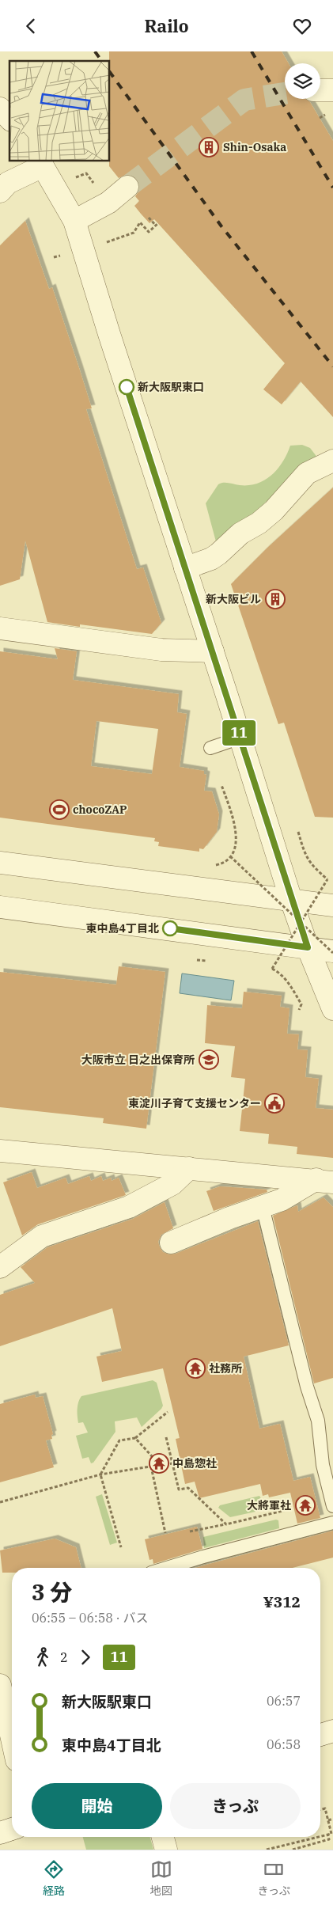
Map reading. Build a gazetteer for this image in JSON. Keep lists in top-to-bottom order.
{
  "places": {
    "building": ["Shin-Osaka", "新大阪ビル"],
    "other": ["新大阪駅東口", "東中島4丁目北"],
    "sports": ["chocoZAP"],
    "school or university": ["大阪市立 日之出保育所"],
    "public building": ["東淀川子育て支援センター"],
    "temple": ["社務所", "中島惣社", "大將軍社"]
  },
  "lines": ["bus line 11"],
  "page": {
    "header": "Railo",
    "on_map": "11",
    "heading": ["3 分", "06:55 – 06:58 · バス", "¥312"],
    "legs": ["2", "11"],
    "list": [
      {
        "name": "新大阪駅東口",
        "value": "06:57"
      },
      {
        "name": "東中島4丁目北",
        "value": "06:58"
      }
    ],
    "buttons": ["開始", "きっぷ"],
    "tabs": ["経路", "地図", "きっぷ"]
  }
}
